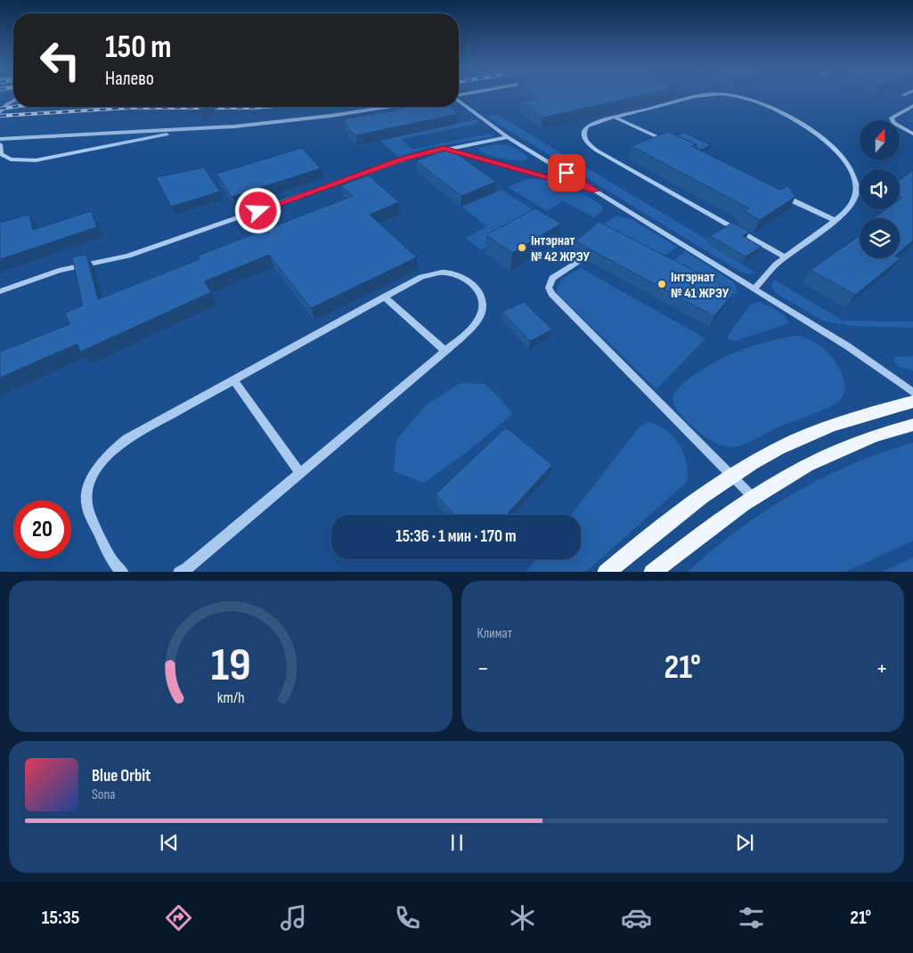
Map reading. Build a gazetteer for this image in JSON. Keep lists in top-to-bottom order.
{
  "places": ["Інтэрнат № 42 ЖРЭУ", "Інтэрнат № 41 ЖРЭУ"],
  "north": "top",
  "page": {
    "turn": ["150 m", "Налево"],
    "limit": "20",
    "trip": "15:36 · 1 мин · 170 m",
    "tile": "Климат",
    "heat": ["−", "21°", "+"],
    "song": ["Blue Orbit", "Sona"],
    "tabs": ["15:35", "21°"],
    "gauge": ["19", "km/h"]
  }
}
